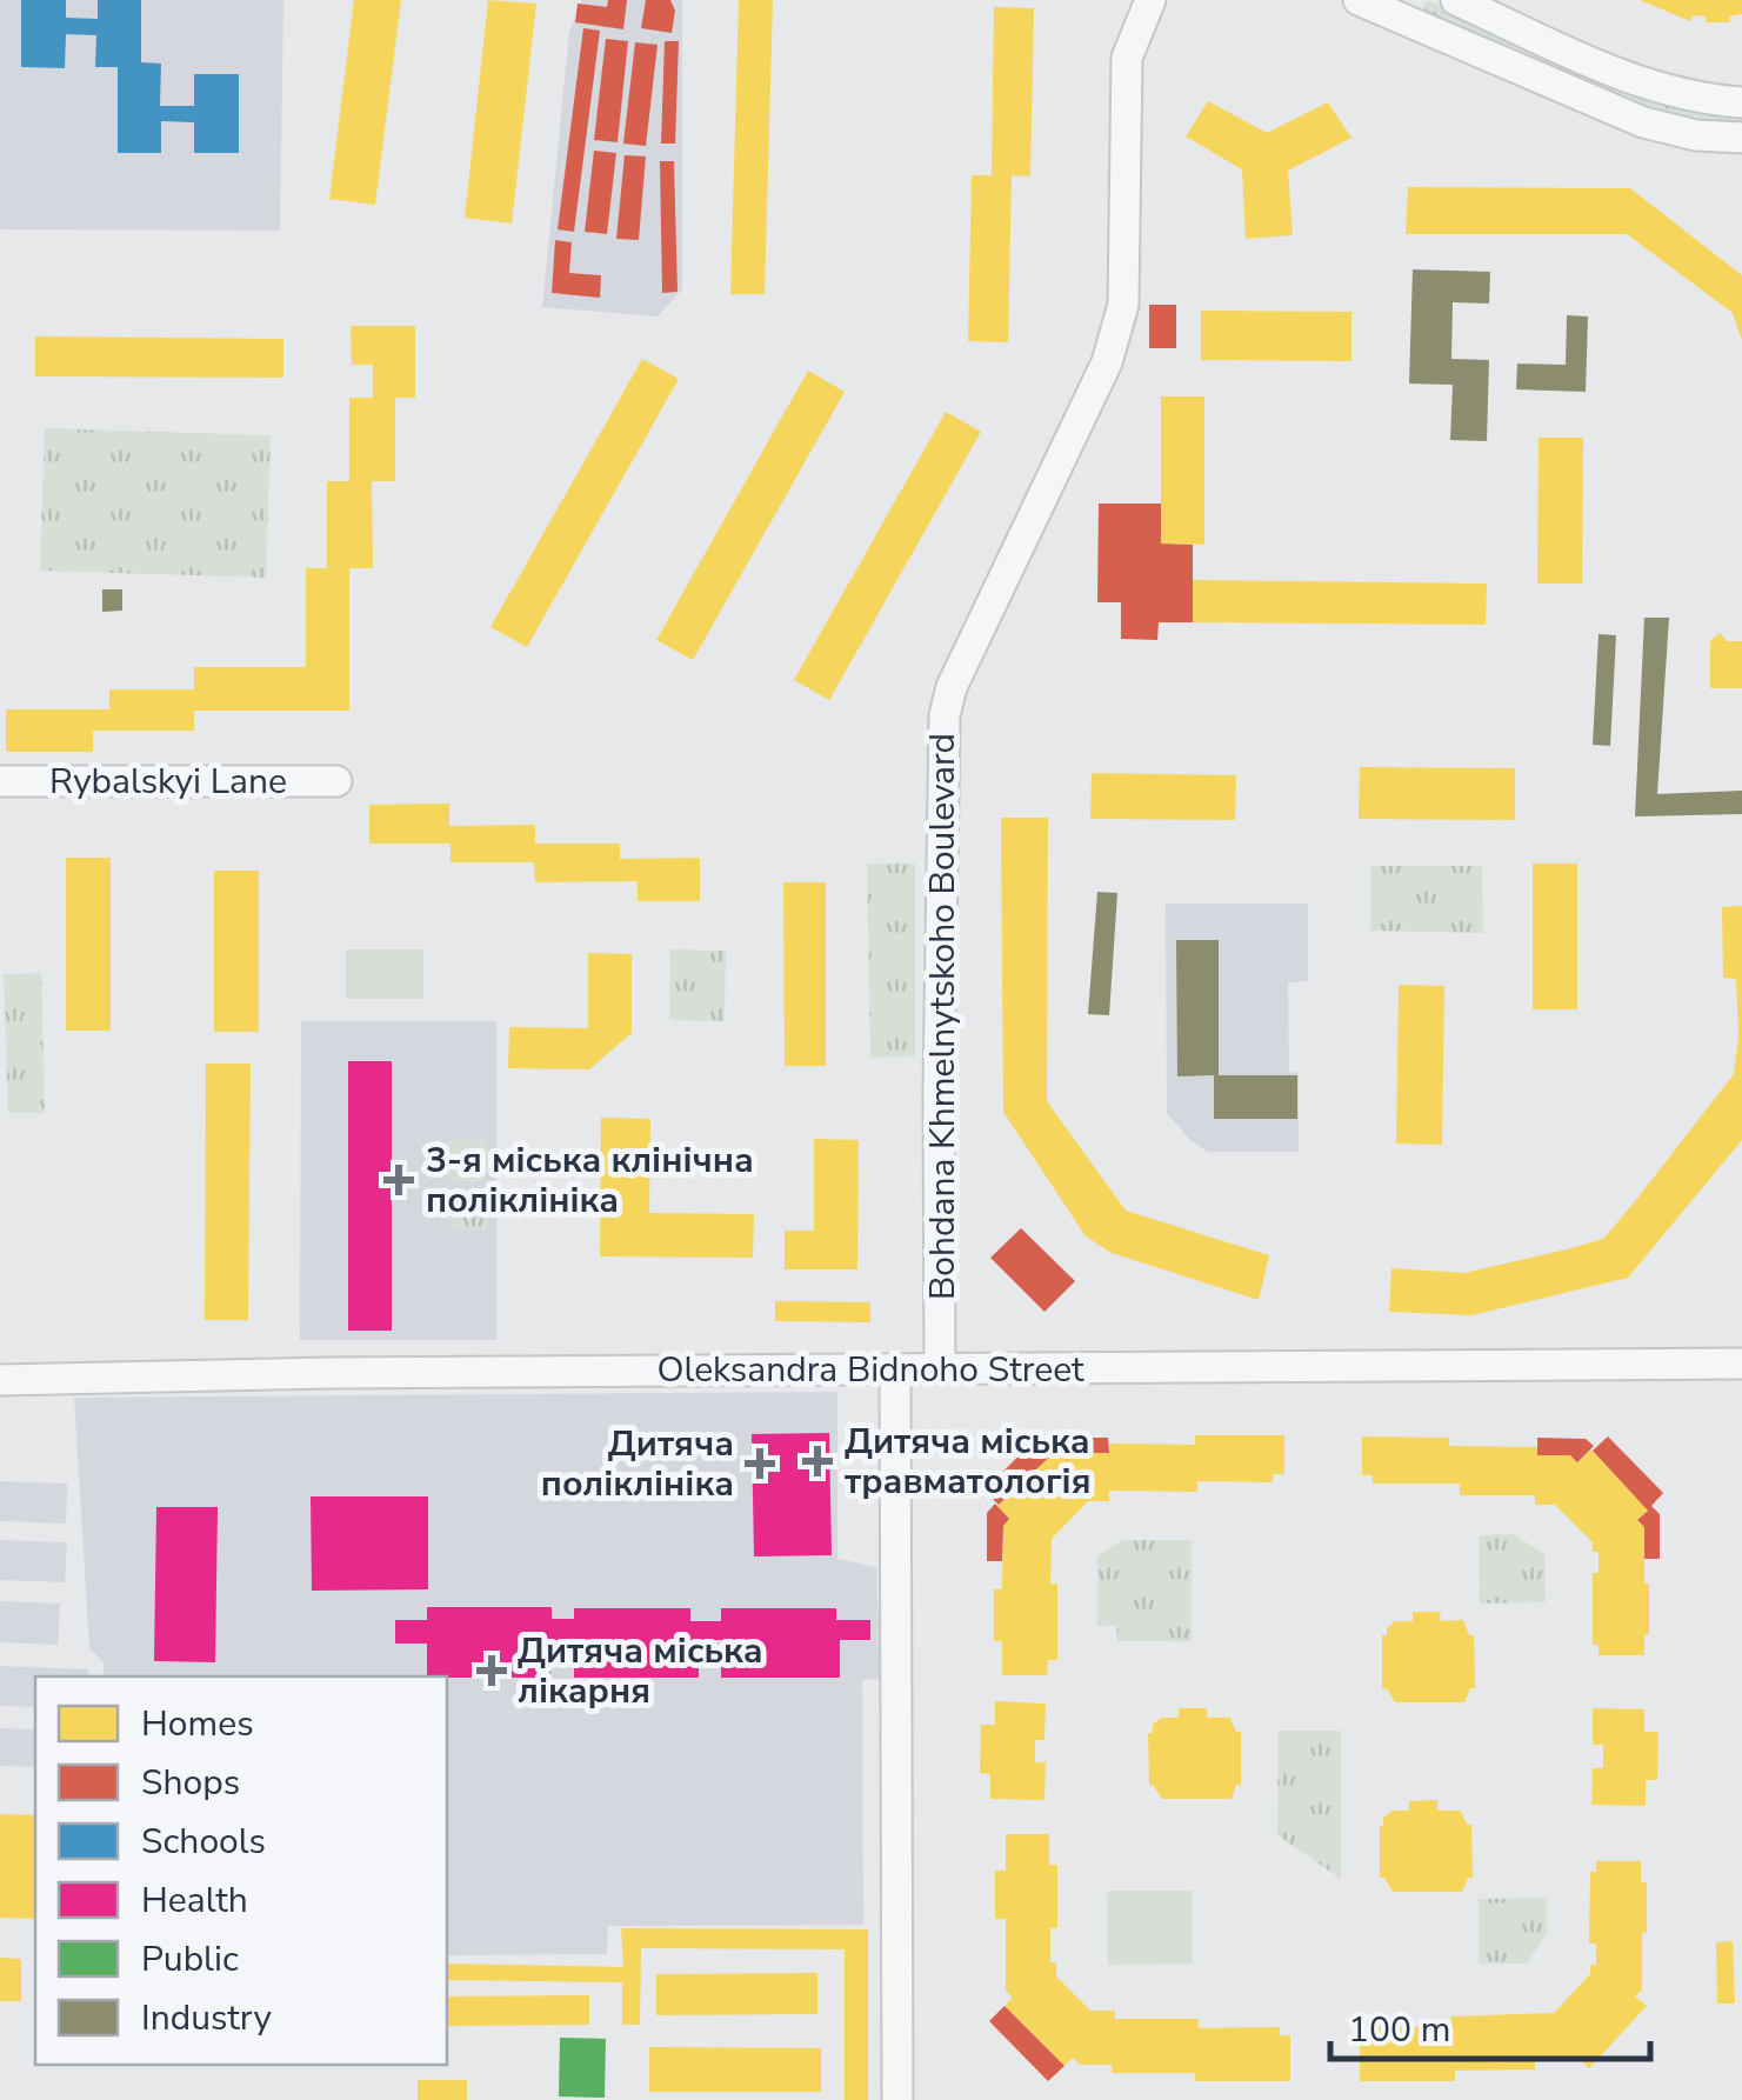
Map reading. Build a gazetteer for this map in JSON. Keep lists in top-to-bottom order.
{
  "streets": {
    "street": ["Rybalskyi Lane", "Bohdana Khmelnytskoho Boulevard", "Oleksandra Bidnoho Street"]
  },
  "crossings": [
    ["Bohdana Khmelnytskoho Boulevard", "Oleksandra Bidnoho Street"]
  ],
  "places": {
    "health": [
      "3-я міська клінічна поліклініка",
      "Дитяча міська травматологія",
      "Дитяча поліклініка",
      "Дитяча міська лікарня"
    ]
  },
  "legend": [
    "Homes",
    "Shops",
    "Schools",
    "Health",
    "Public",
    "Industry"
  ],
  "scale_bar": "100 m"
}
